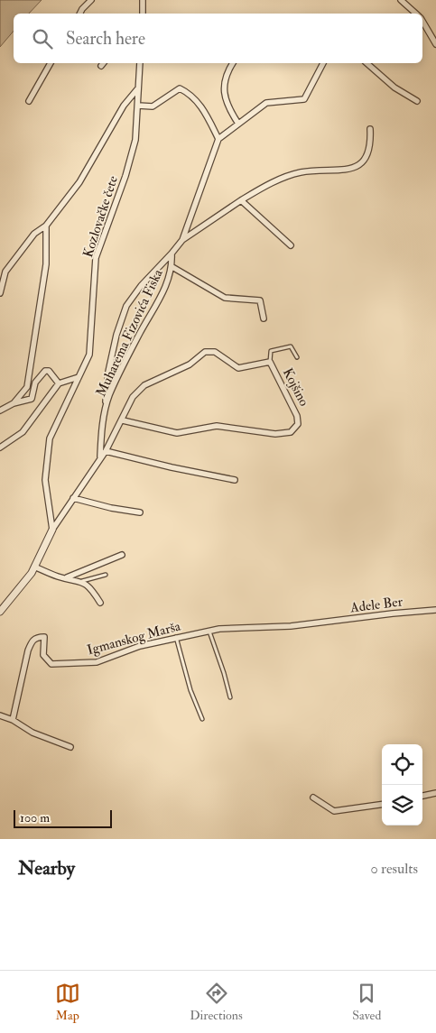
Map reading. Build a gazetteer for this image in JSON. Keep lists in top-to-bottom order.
{
  "streets": {
    "street": [
      "Kozlovačke čete",
      "Muharema Fizovića Fiska",
      "Kojšino",
      "Adele Ber",
      "Igmanskog Marša"
    ]
  },
  "crossings": [
    ["Kozlovačke čete", "Kojšino"],
    ["Muharema Fizovića Fiska", "Kojšino"],
    ["Adele Ber", "Igmanskog Marša"]
  ],
  "scale_bar": "100 m",
  "page": {
    "search": "Search here",
    "scale": "100 m",
    "heading": ["Nearby", "0 results"],
    "nav": ["Map", "Directions", "Saved"]
  }
}
